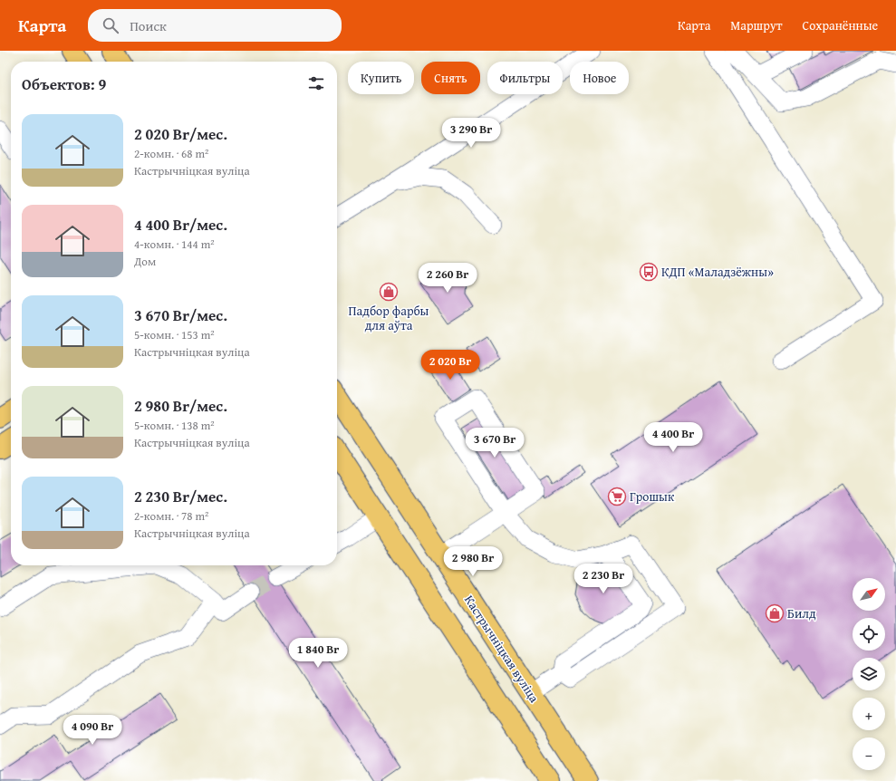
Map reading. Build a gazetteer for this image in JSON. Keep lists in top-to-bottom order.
{
  "streets": {
    "main road": ["Кастрычніцкая вуліца"]
  },
  "places": {
    "bus stop": ["КДП «Маладзёжны»"],
    "shop": ["Падбор фарбы для аўта", "Билд"],
    "supermarket": ["Грошык"]
  },
  "north": "top right",
  "page": {
    "header": "Карта",
    "search": "Поиск",
    "nav": ["Карта", "Маршрут", "Сохранённые"],
    "chip": [
      "Купить",
      "Снять",
      "Фильтры",
      "Новое"
    ],
    "heading": "Объектов: 9",
    "list": [
      {
        "name": "2 020 Br/мес.",
        "note": "2-комн. · 68 m² · Кастрычніцкая вуліца"
      },
      {
        "name": "4 400 Br/мес.",
        "note": "4-комн. · 144 m² · Дом"
      },
      {
        "name": "3 670 Br/мес.",
        "note": "5-комн. · 153 m² · Кастрычніцкая вуліца"
      },
      {
        "name": "2 980 Br/мес.",
        "note": "5-комн. · 138 m² · Кастрычніцкая вуліца"
      },
      {
        "name": "2 230 Br/мес.",
        "note": "2-комн. · 78 m² · Кастрычніцкая вуліца"
      }
    ],
    "price": [
      "3 290 Br",
      "2 260 Br",
      "2 020 Br",
      "4 400 Br",
      "3 670 Br",
      "2 980 Br",
      "2 230 Br",
      "1 840 Br",
      "4 090 Br"
    ],
    "map_buttons": ["+", "−"]
  }
}
